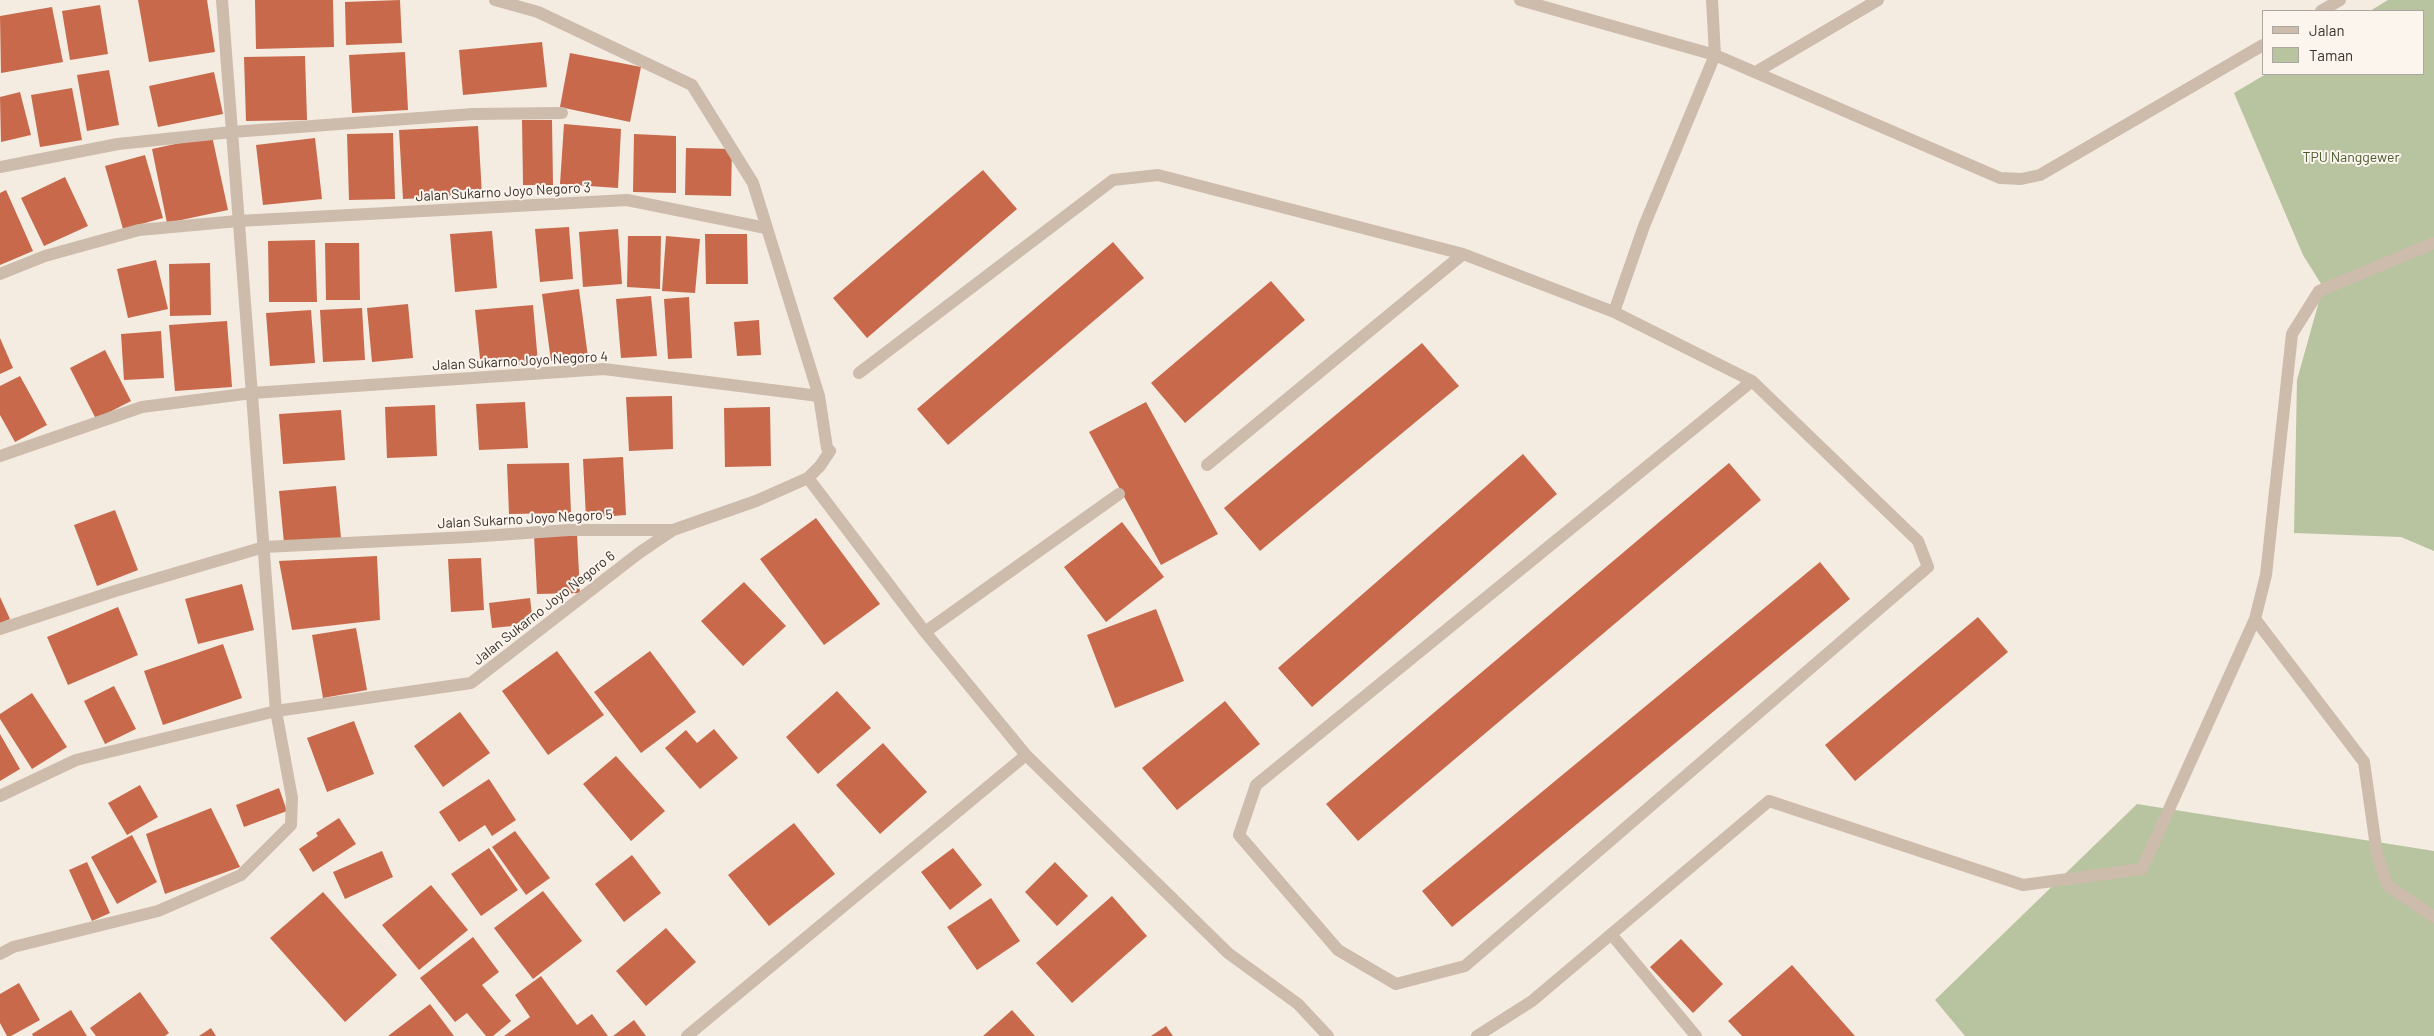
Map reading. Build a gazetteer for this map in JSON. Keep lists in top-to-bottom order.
{
  "streets": {
    "street": [
      "Jalan Sukarno Joyo Negoro 3",
      "Jalan Sukarno Joyo Negoro 4",
      "Jalan Sukarno Joyo Negoro 5",
      "Jalan Sukarno Joyo Negoro 6"
    ]
  },
  "crossings": [
    ["Jalan Sukarno Joyo Negoro 5", "Jalan Sukarno Joyo Negoro 6"]
  ],
  "parks": ["TPU Nanggewer"],
  "legend": ["Jalan", "Taman"]
}
